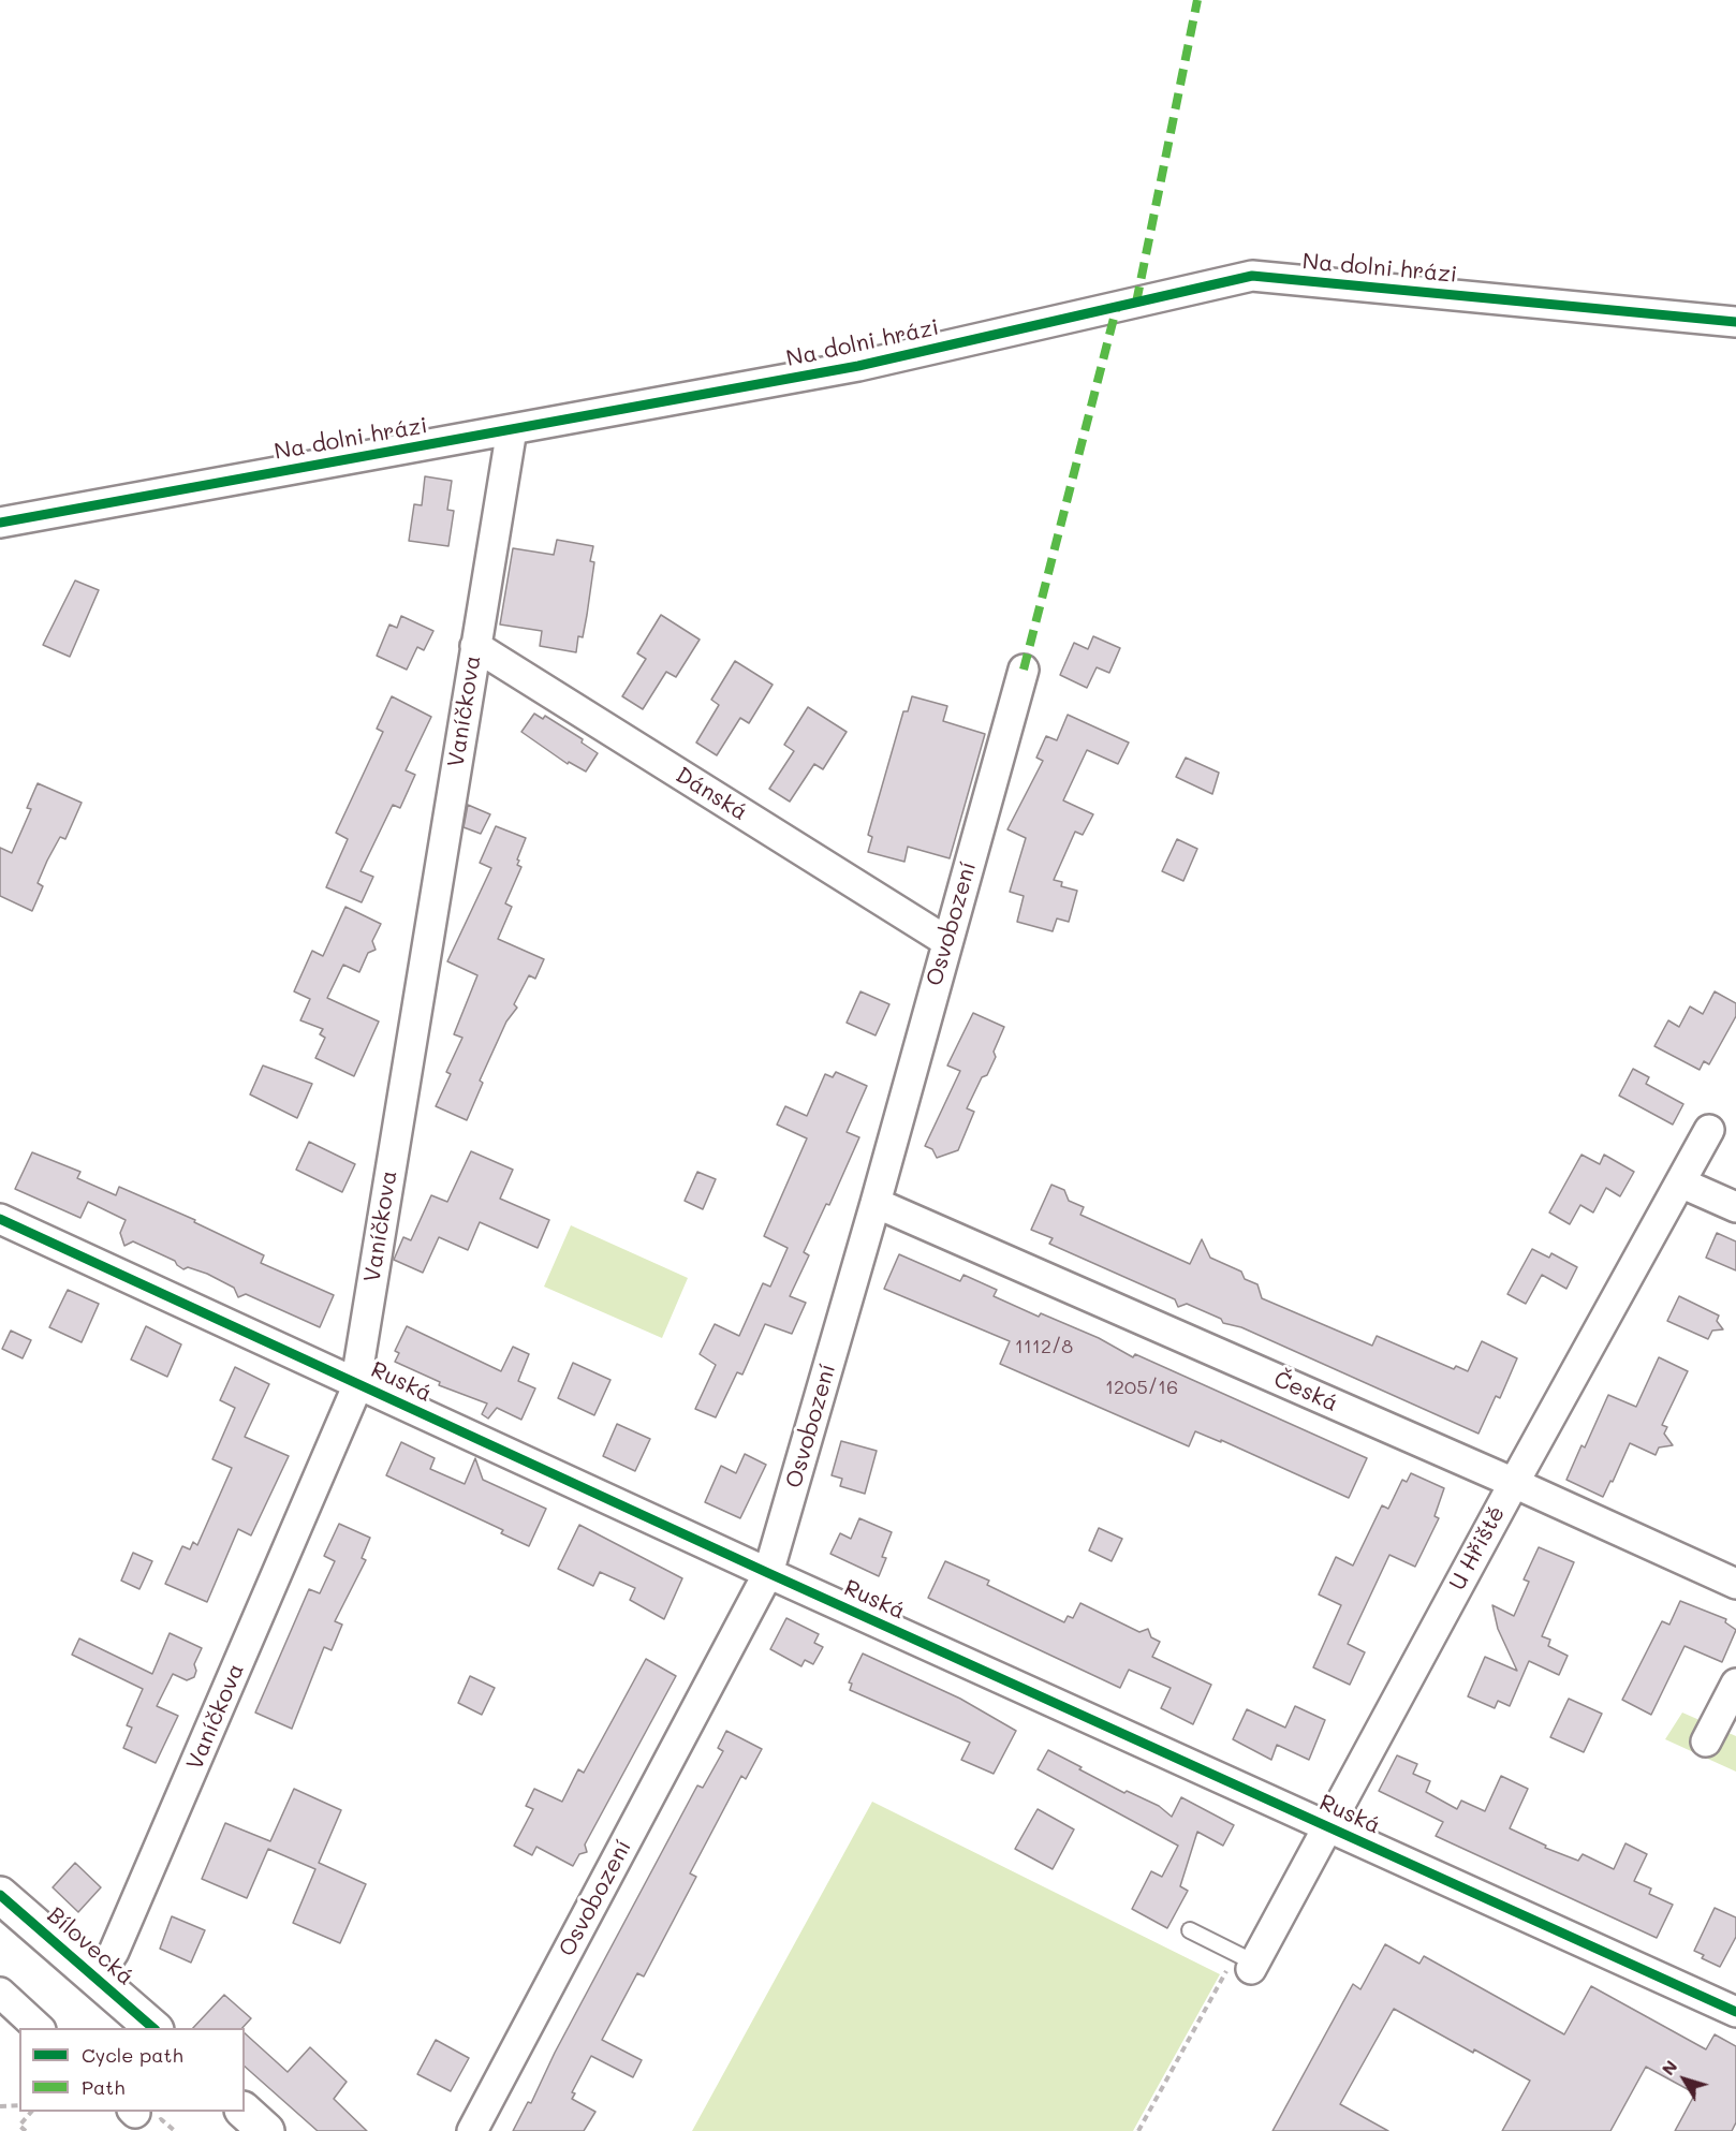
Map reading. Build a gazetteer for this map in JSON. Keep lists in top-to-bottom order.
{
  "streets": {
    "main road": ["Bílovecká"],
    "street": [
      "Na dolni hrázi",
      "Vaníčkova",
      "Dánská",
      "Osvobození",
      "Ruská",
      "Česká",
      "U Hřiště"
    ]
  },
  "crossings": [
    ["Na dolni hrázi", "Vaníčkova"],
    ["Vaníčkova", "Dánská"],
    ["Vaníčkova", "Ruská"],
    ["Vaníčkova", "Bílovecká"],
    ["Dánská", "Osvobození"],
    ["Osvobození", "Ruská"],
    ["Osvobození", "Česká"],
    ["Ruská", "U Hřiště"],
    ["Česká", "U Hřiště"]
  ],
  "house_numbers": ["1112/8", "1205/16"],
  "legend": ["Cycle path", "Path"],
  "north": "top left"
}
